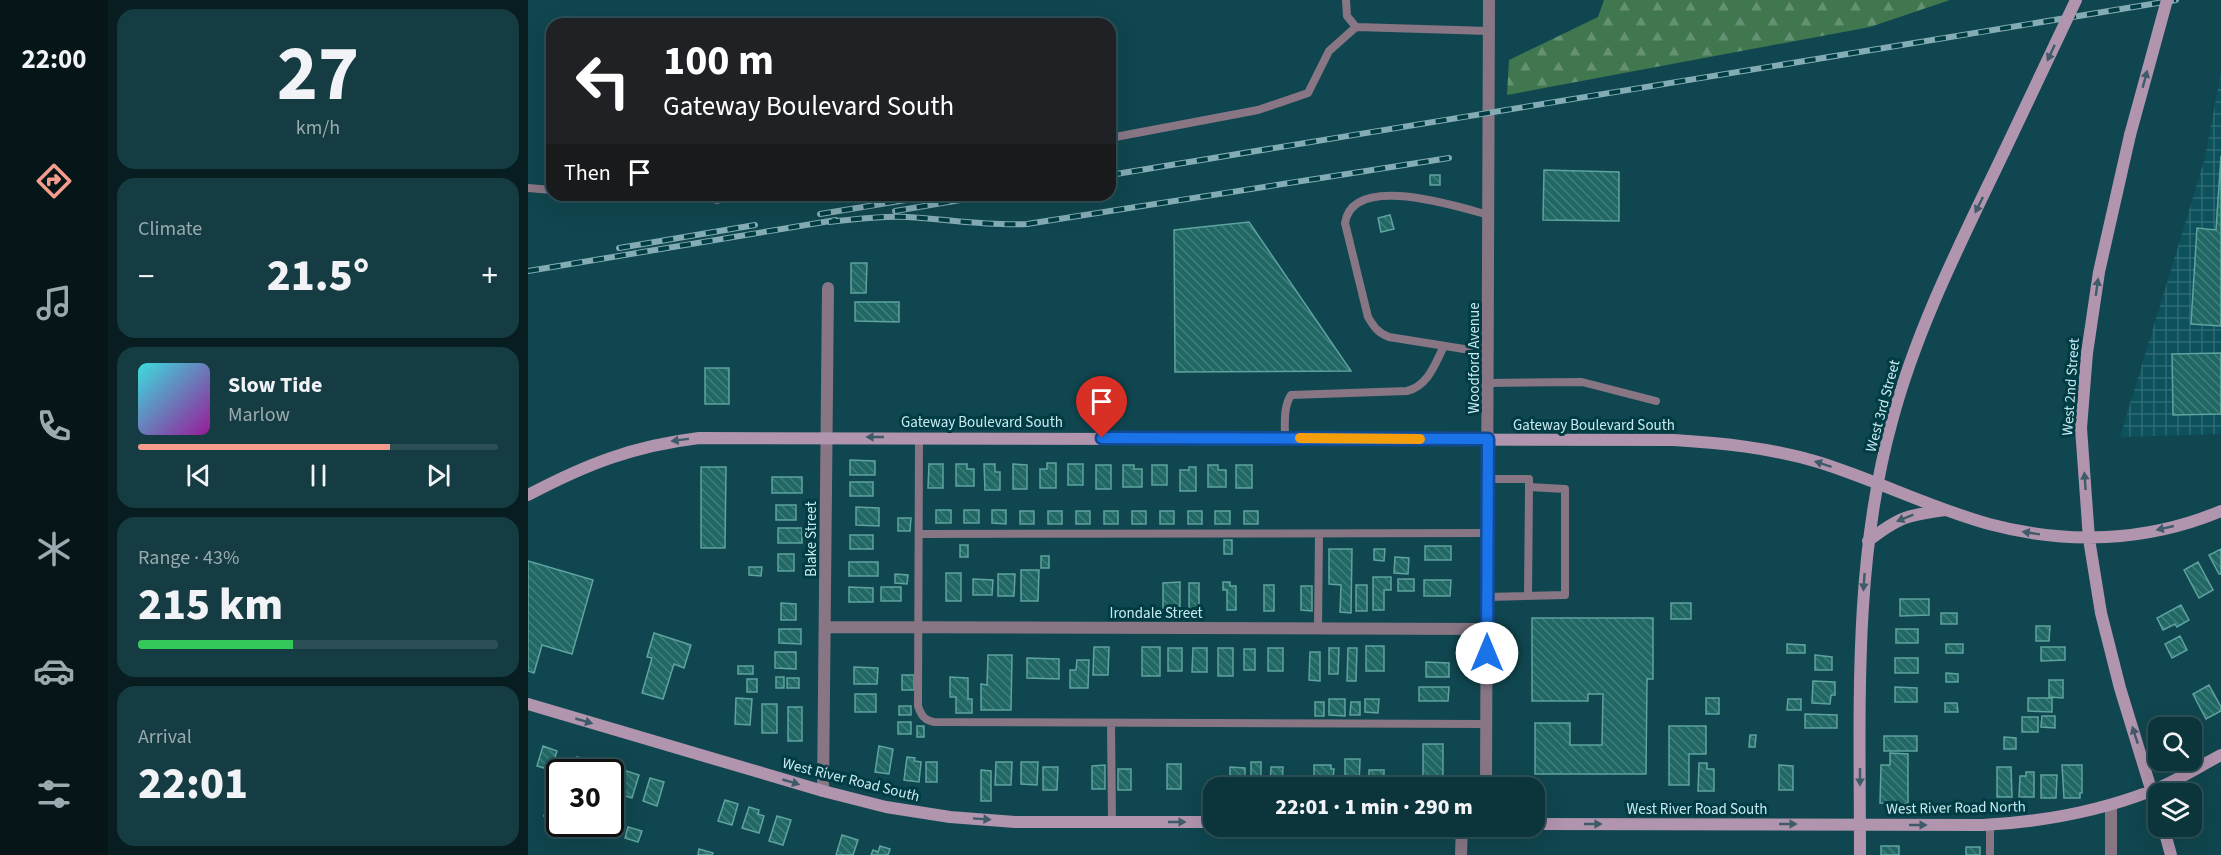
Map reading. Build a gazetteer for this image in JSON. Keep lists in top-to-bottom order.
{
  "streets": {
    "main road": [
      "West 2nd Street",
      "West 3rd Street",
      "Gateway Boulevard South",
      "West River Road South",
      "West River Road North"
    ],
    "street": ["Woodford Avenue", "Blake Street", "Irondale Street"]
  },
  "crossings": [
    ["Woodford Avenue", "Gateway Boulevard South"],
    ["Woodford Avenue", "Irondale Street"],
    ["West 2nd Street", "Gateway Boulevard South"],
    ["West 3rd Street", "Gateway Boulevard South"],
    ["West 3rd Street", "West River Road South"],
    ["West 3rd Street", "West River Road North"],
    ["Gateway Boulevard South", "Blake Street"],
    ["Blake Street", "Irondale Street"],
    ["Blake Street", "West River Road South"],
    ["West River Road South", "West River Road North"]
  ],
  "one_way": [
    "West 2nd Street",
    "West 3rd Street",
    "Gateway Boulevard South",
    "West River Road South",
    "West River Road North"
  ],
  "page": {
    "tabs": "22:00",
    "tile": [
      ["27", "km/h"],
      "Climate",
      ["Range · 43%", "215 km"],
      ["Arrival", "22:01"]
    ],
    "turn": ["100 m", "Gateway Boulevard South"],
    "then": "Then",
    "heat": ["−", "21.5°", "+"],
    "song": ["Slow Tide", "Marlow"],
    "limit": "30",
    "trip": "22:01 · 1 min · 290 m"
  }
}
